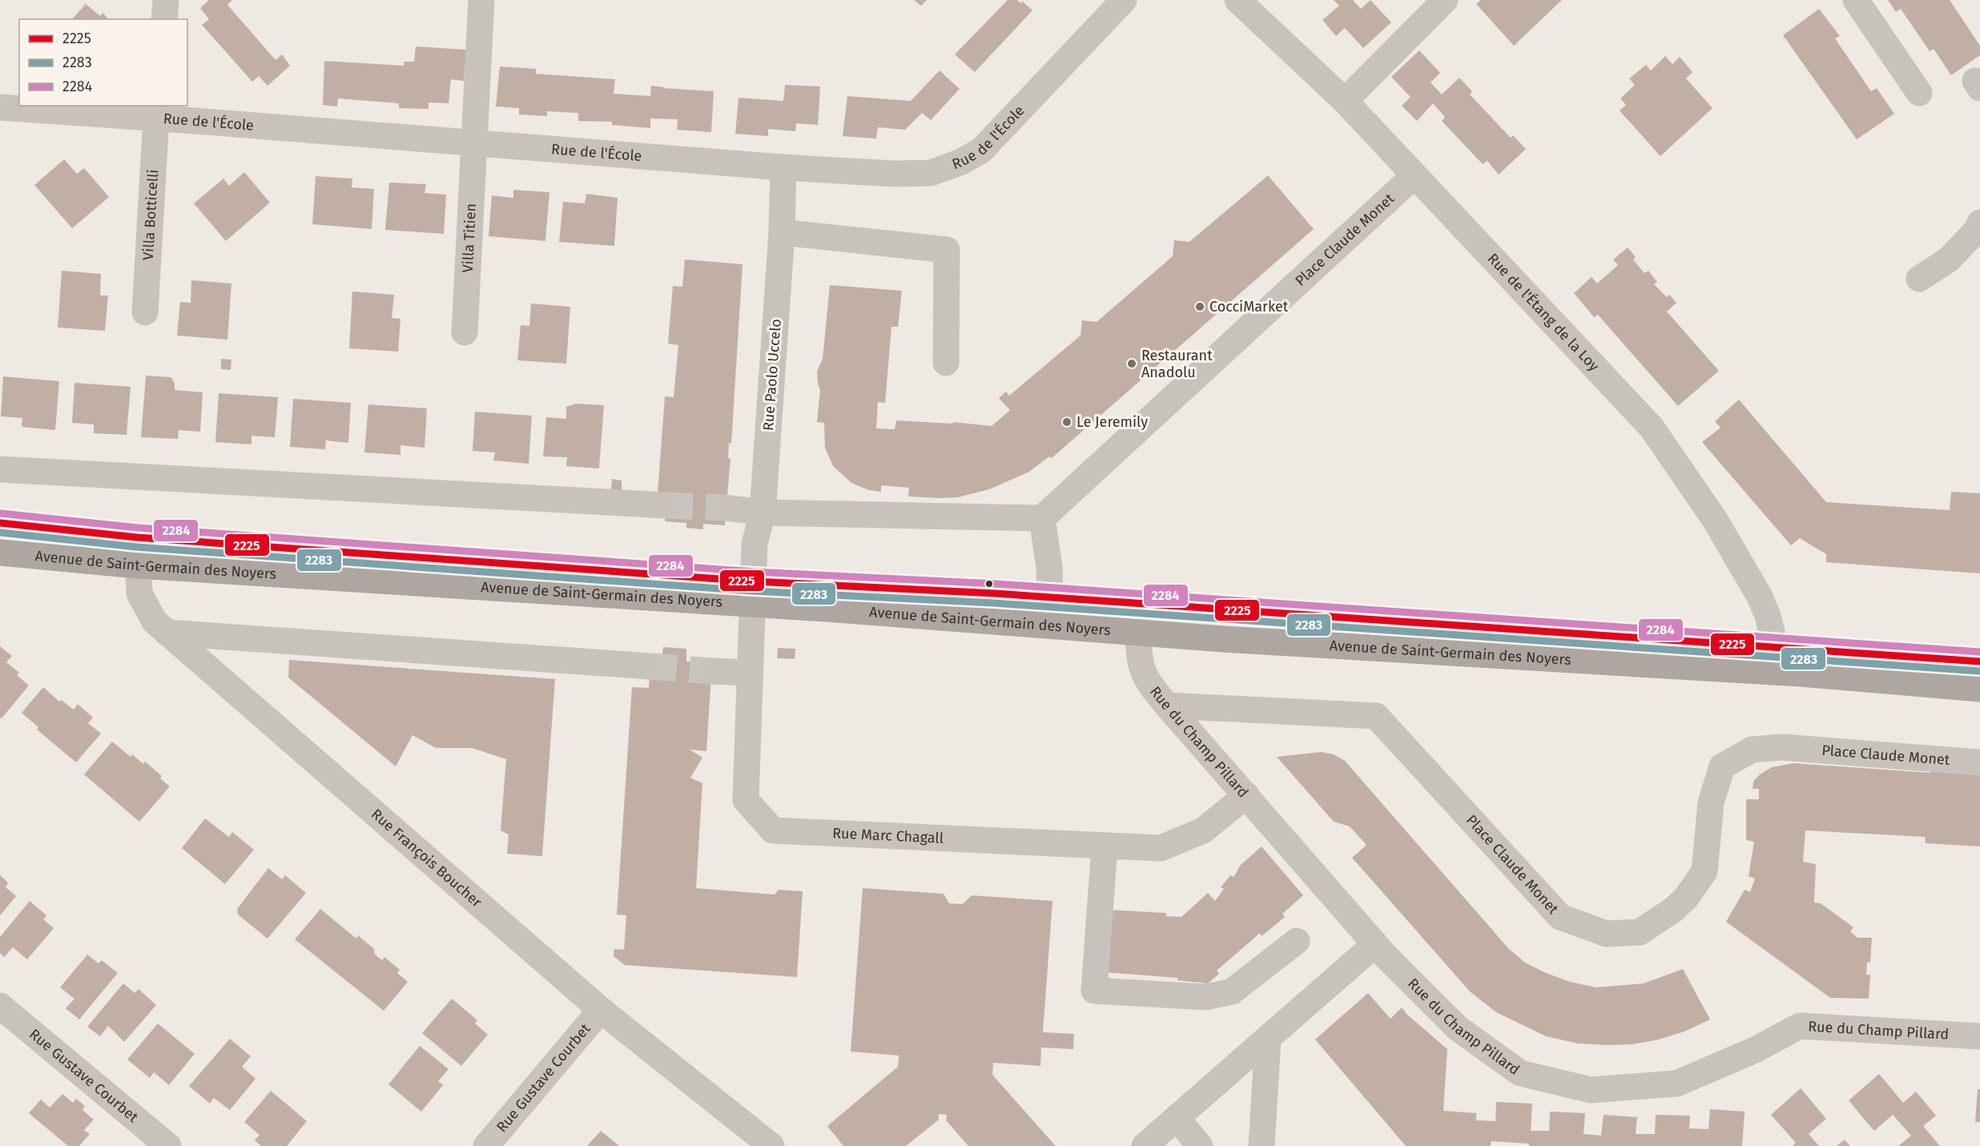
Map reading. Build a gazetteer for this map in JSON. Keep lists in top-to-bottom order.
{
  "streets": {
    "main road": ["Avenue de Saint-Germain des Noyers"],
    "street": [
      "Rue de l'École",
      "Villa Botticelli",
      "Villa Titien",
      "Place Claude Monet",
      "Rue de l'Étang de la Loy",
      "Rue Paolo Uccelo",
      "Rue du Champ Pillard",
      "Rue Marc Chagall",
      "Rue François Boucher",
      "Rue Gustave Courbet"
    ]
  },
  "crossings": [
    ["Rue de l'École", "Villa Botticelli"],
    ["Rue de l'École", "Villa Titien"],
    ["Rue de l'École", "Rue Paolo Uccelo"],
    ["Place Claude Monet", "Rue de l'Étang de la Loy"],
    ["Place Claude Monet", "Rue du Champ Pillard"],
    ["Rue de l'Étang de la Loy", "Avenue de Saint-Germain des Noyers"],
    ["Rue Paolo Uccelo", "Avenue de Saint-Germain des Noyers"],
    ["Rue Paolo Uccelo", "Rue Marc Chagall"],
    ["Avenue de Saint-Germain des Noyers", "Rue du Champ Pillard"],
    ["Avenue de Saint-Germain des Noyers", "Rue Marc Chagall"],
    ["Avenue de Saint-Germain des Noyers", "Rue François Boucher"],
    ["Rue du Champ Pillard", "Rue Marc Chagall"],
    ["Rue François Boucher", "Rue Gustave Courbet"]
  ],
  "places": ["CocciMarket", "Restaurant Anadolu", "Le Jeremily"],
  "lines": ["transit line 2284", "transit line 2225", "transit line 2283"],
  "legend": ["2225", "2283", "2284"]
}
